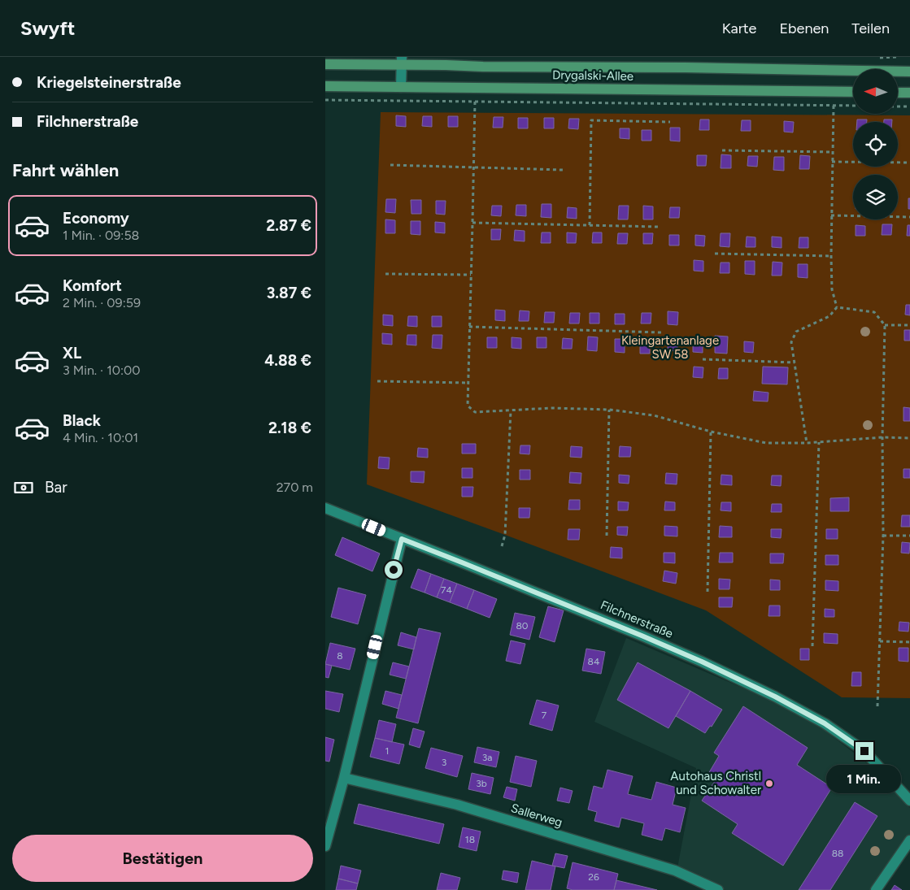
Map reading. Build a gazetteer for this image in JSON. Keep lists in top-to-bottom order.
{
  "streets": {
    "main road": ["Drygalski-Allee"],
    "street": ["Filchnerstraße", "Sallerweg"]
  },
  "parks": ["Kleingartenanlage SW 58"],
  "places": ["Autohaus Christl und Schowalter"],
  "house_numbers": [
    "74",
    "80",
    "8",
    "84",
    "7",
    "1",
    "3a",
    "3",
    "3b",
    "18",
    "88",
    "26"
  ],
  "north": "left",
  "page": {
    "header": "Swyft",
    "nav": ["Karte", "Ebenen", "Teilen"],
    "banner": ["Kriegelsteinerstraße", "Filchnerstraße"],
    "heading": "Fahrt wählen",
    "list": [
      {
        "name": "Economy",
        "note": "1 Min. · 09:58",
        "value": "2.87 €"
      },
      {
        "name": "Komfort",
        "note": "2 Min. · 09:59",
        "value": "3.87 €"
      },
      {
        "name": "XL",
        "note": "3 Min. · 10:00",
        "value": "4.88 €"
      },
      {
        "name": "Black",
        "note": "4 Min. · 10:01",
        "value": "2.18 €"
      }
    ],
    "pay": ["Bar", "270 m"],
    "bubble": "1 Min.",
    "buttons": "Bestätigen"
  }
}
